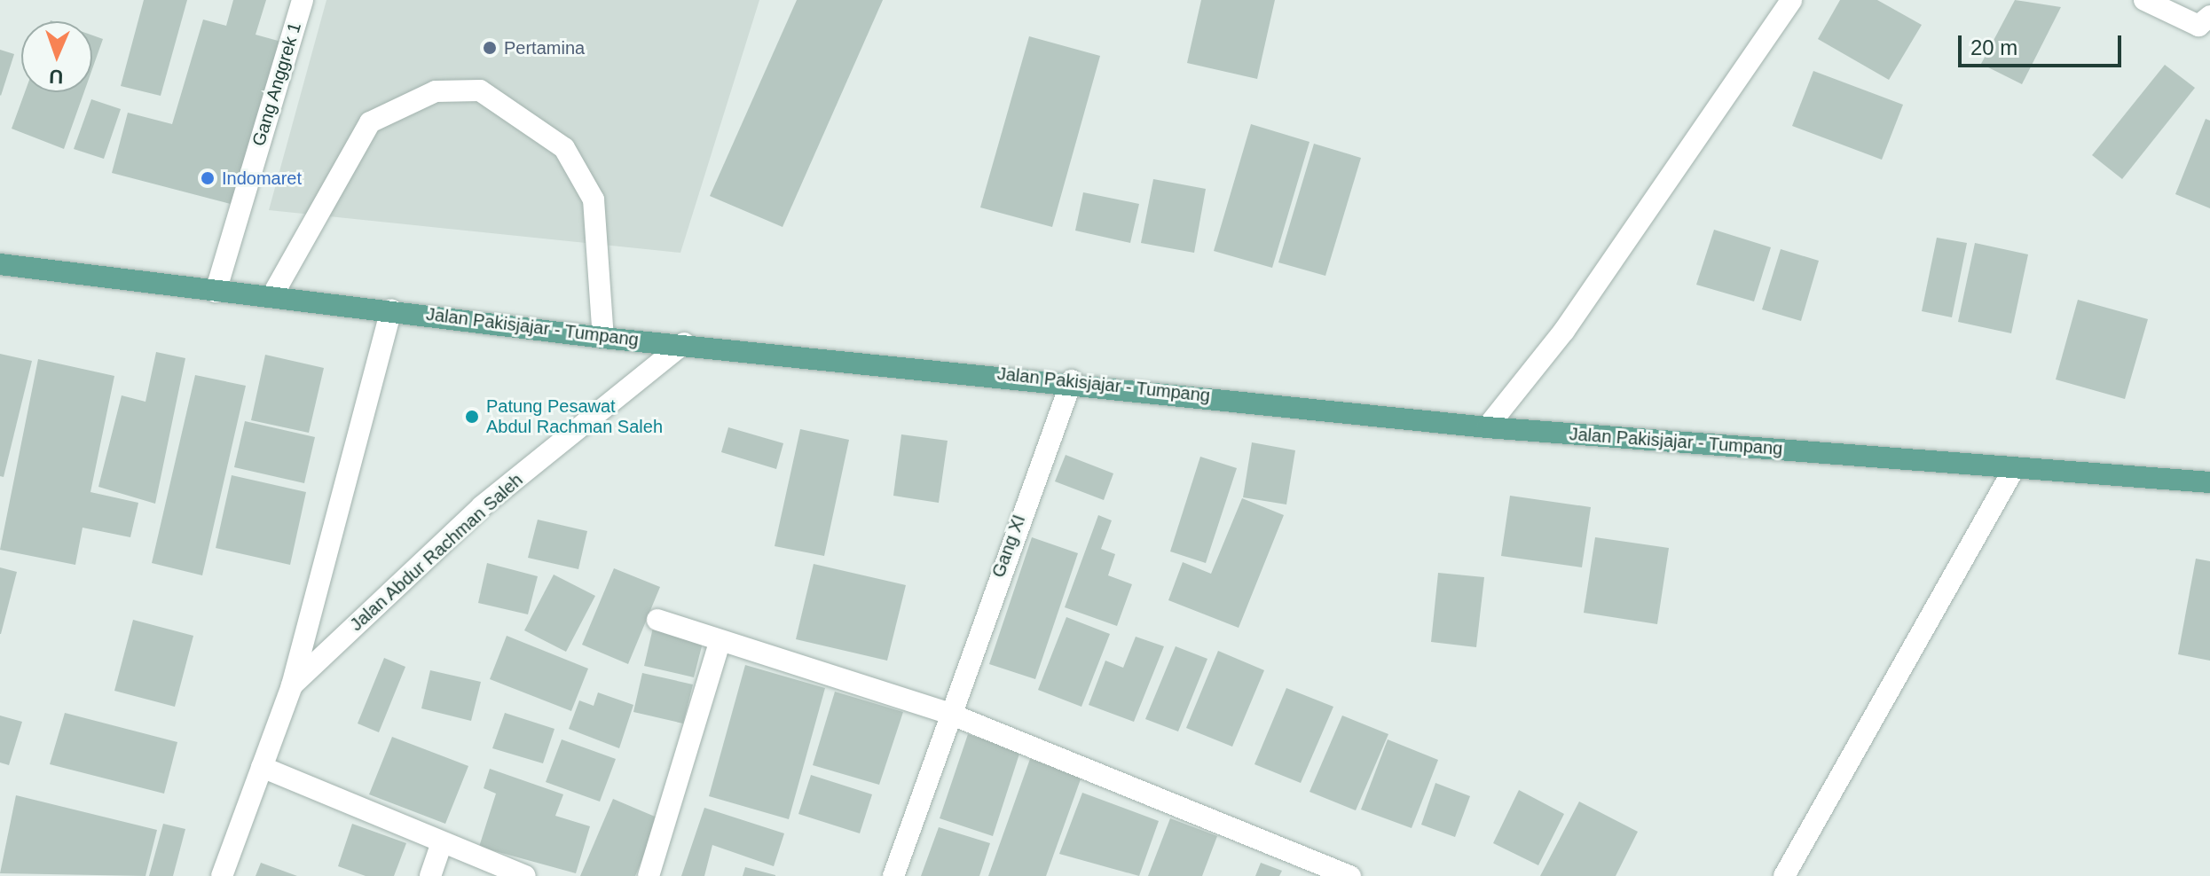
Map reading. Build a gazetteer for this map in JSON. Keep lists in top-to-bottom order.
{
  "streets": {
    "main road": ["Jalan Pakisjajar - Tumpang"],
    "street": ["Gang Anggrek 1", "Gang XI", "Jalan Abdur Rachman Saleh"]
  },
  "crossings": [
    ["Gang Anggrek 1", "Jalan Pakisjajar - Tumpang"],
    ["Jalan Pakisjajar - Tumpang", "Gang XI"],
    ["Jalan Pakisjajar - Tumpang", "Jalan Abdur Rachman Saleh"]
  ],
  "places": ["Pertamina", "Indomaret", "Patung Pesawat Abdul Rachman Saleh"],
  "scale_bar": "20 m",
  "north": "bottom"
}
